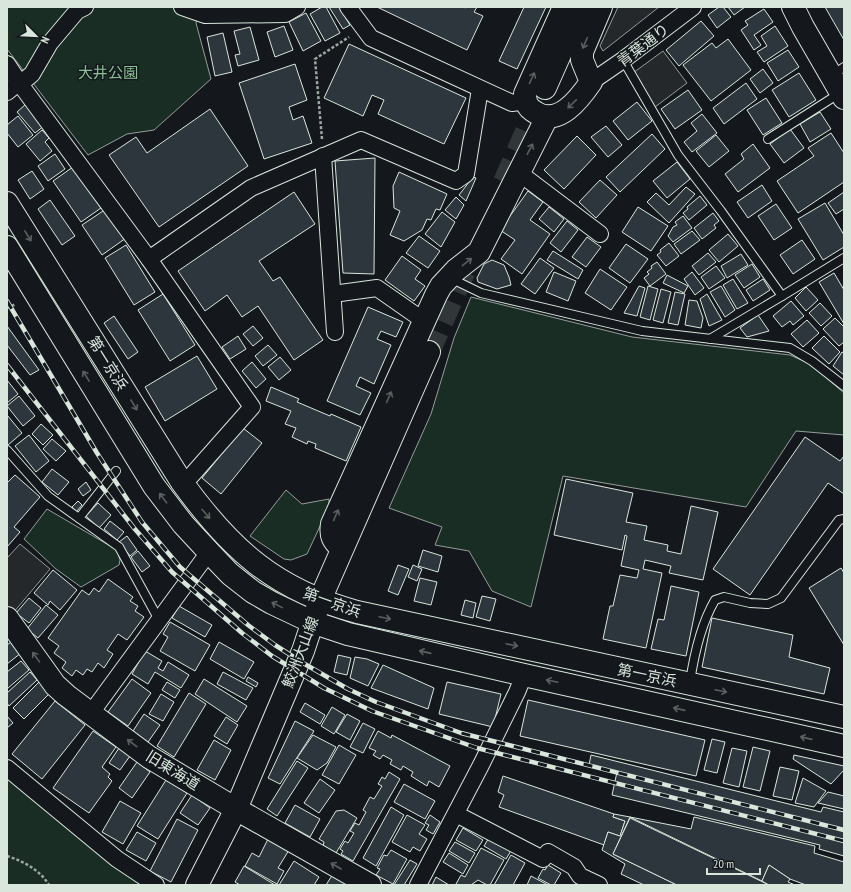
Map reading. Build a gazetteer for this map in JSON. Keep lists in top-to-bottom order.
{
  "streets": {
    "main road": ["第一京浜", "鮫洲大山線", "旧東海道"],
    "street": ["青葉通り"]
  },
  "crossings": [
    ["第一京浜", "鮫洲大山線"],
    ["鮫洲大山線", "旧東海道"]
  ],
  "one_way": ["旧東海道"],
  "parks": ["大井公園"],
  "scale_bar": "20 m",
  "north": "bottom right"
}
